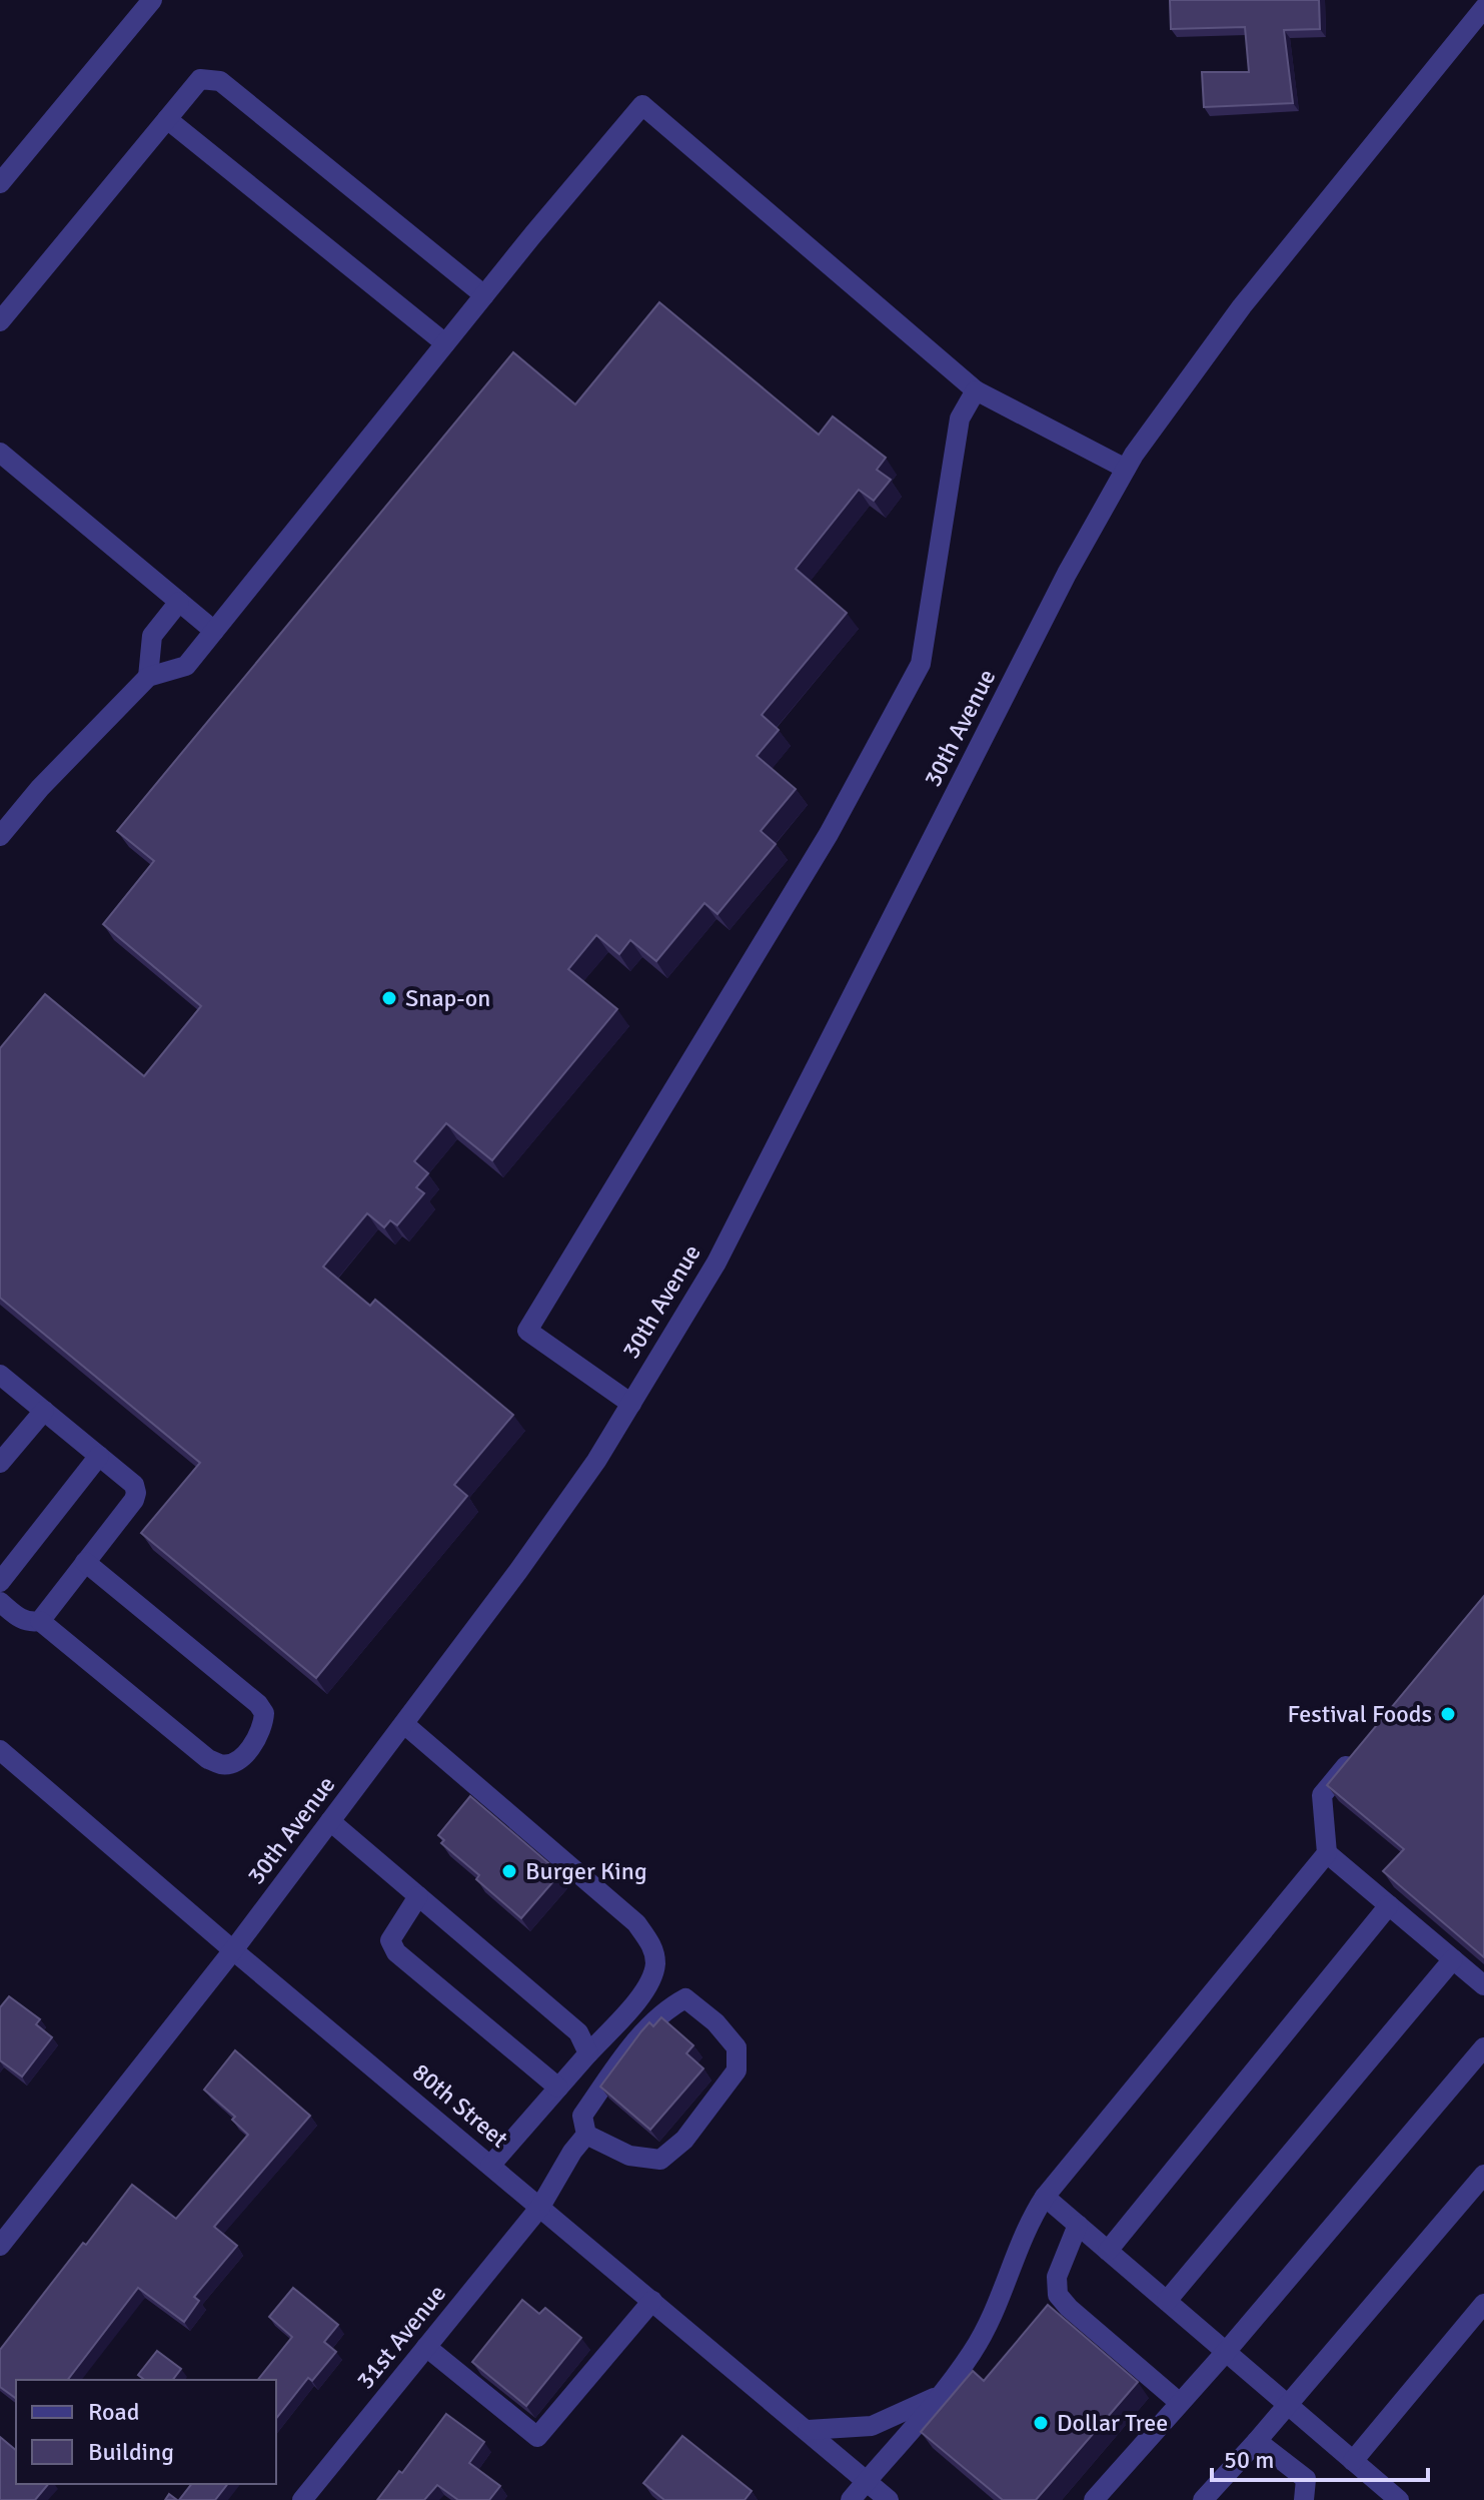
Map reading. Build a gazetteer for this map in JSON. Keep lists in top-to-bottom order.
{
  "streets": {
    "street": ["30th Avenue", "80th Street", "31st Avenue"]
  },
  "crossings": [
    ["30th Avenue", "80th Street"],
    ["80th Street", "31st Avenue"]
  ],
  "places": [
    "Snap-on",
    "Festival Foods",
    "Burger King",
    "Dollar Tree"
  ],
  "legend": ["Road", "Building"],
  "scale_bar": "50 m"
}
